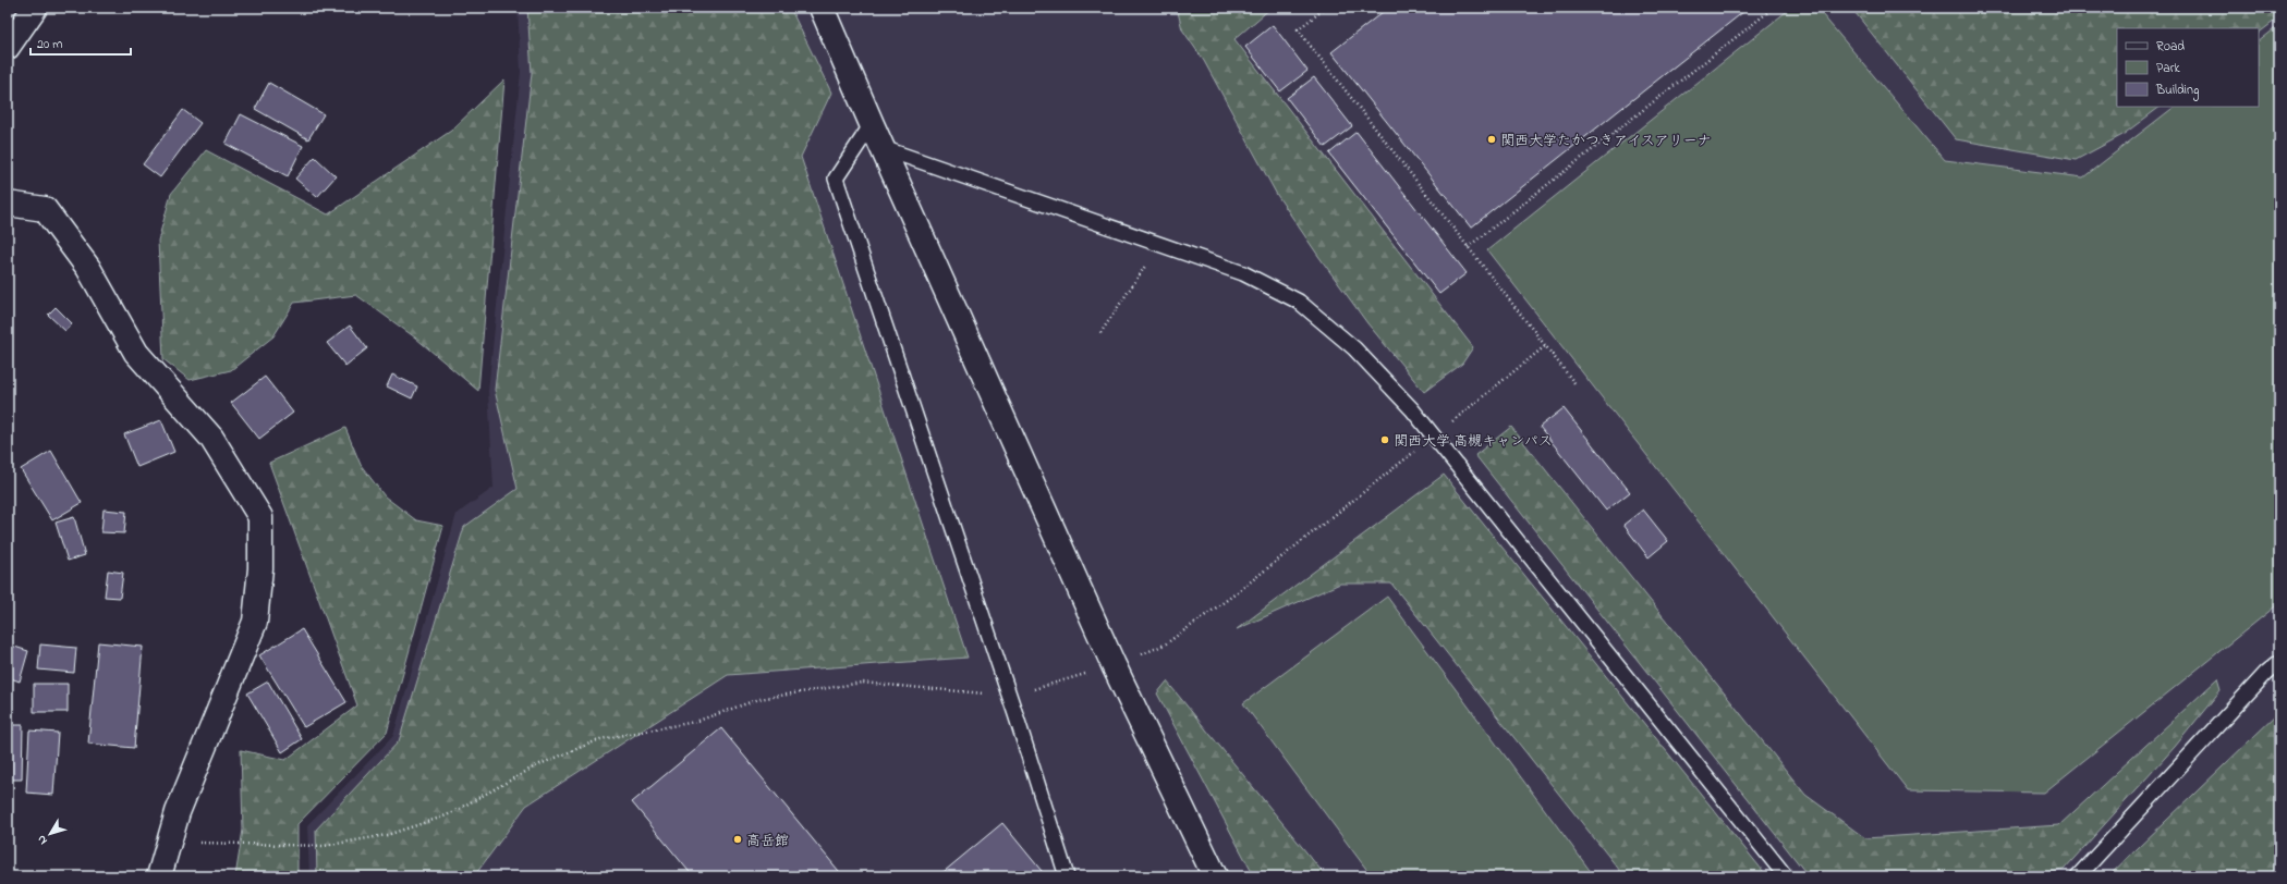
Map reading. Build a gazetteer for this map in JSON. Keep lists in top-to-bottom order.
{
  "places": ["関西大学たかつきアイスアリーナ", "関西大学 高槻キャンパス", "高岳館"],
  "legend": ["Road", "Park", "Building"],
  "scale_bar": "20 m",
  "north": "bottom left"
}
